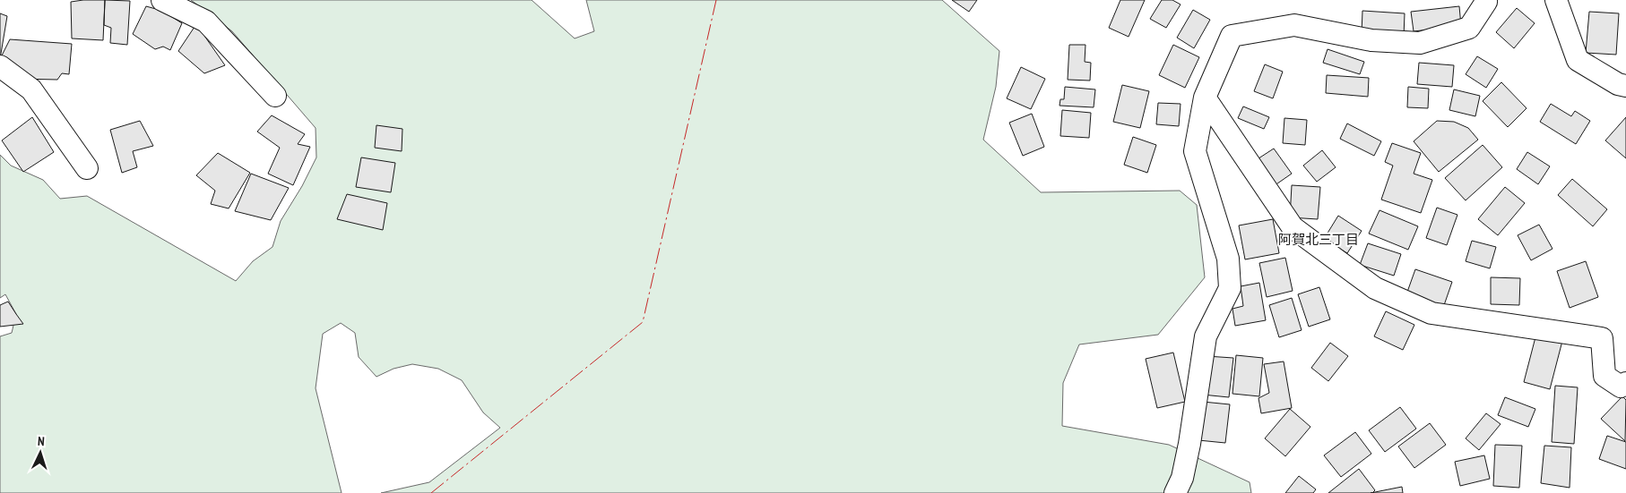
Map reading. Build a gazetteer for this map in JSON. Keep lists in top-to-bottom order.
{
  "districts": ["阿賀北三丁目"],
  "north": "top"
}
